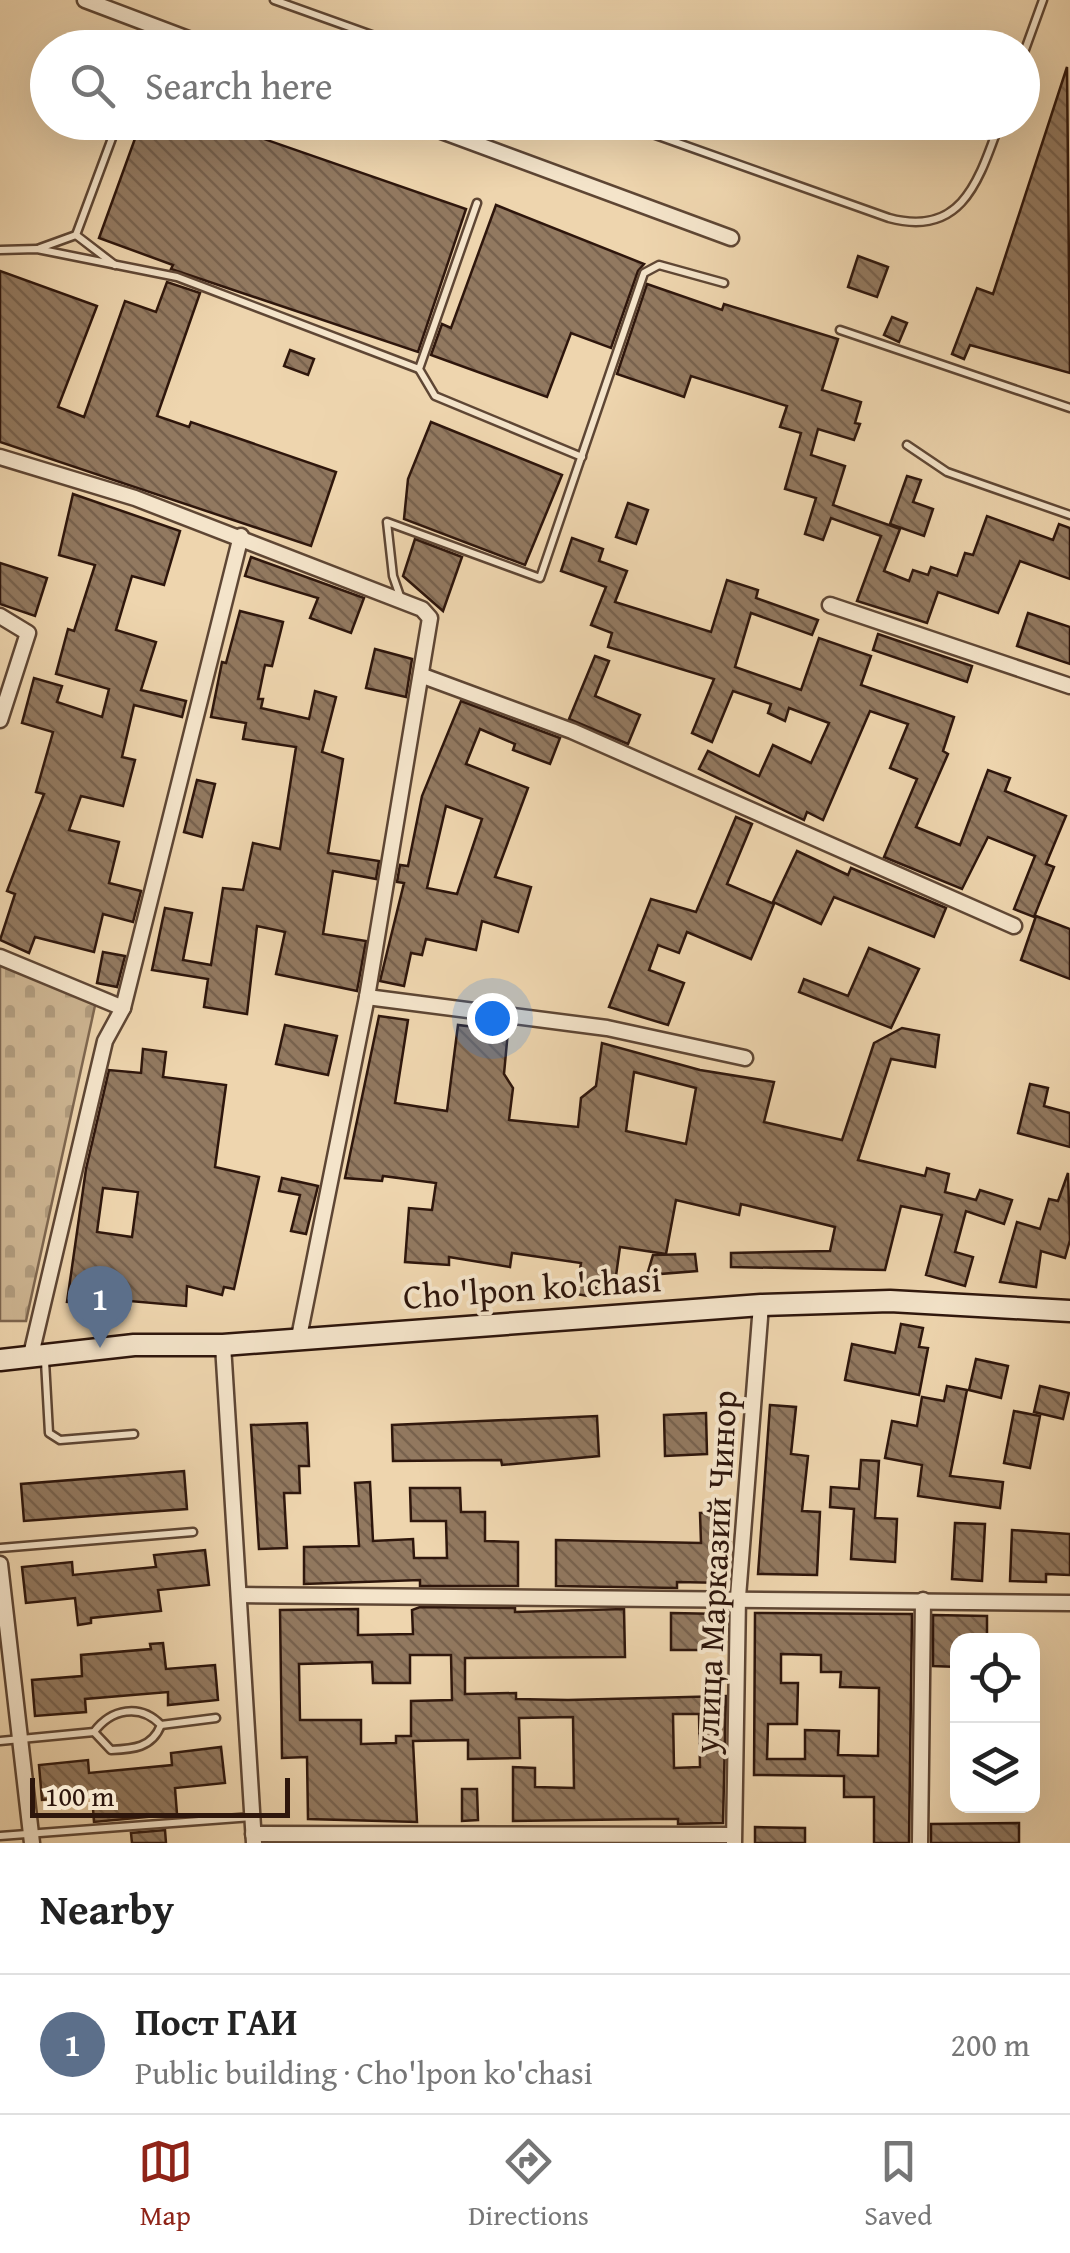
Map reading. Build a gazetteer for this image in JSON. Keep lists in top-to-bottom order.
{
  "streets": {
    "main road": ["Cho'lpon ko'chasi"],
    "street": ["улица Марказий Чинор"]
  },
  "crossings": [
    ["Cho'lpon ko'chasi", "улица Марказий Чинор"]
  ],
  "scale_bar": "100 m",
  "page": {
    "search": "Search here",
    "pins": "1",
    "scale": "100 m",
    "heading": "Nearby",
    "list": [
      {
        "mark": "1",
        "name": "Пост ГАИ",
        "note": "Public building · Cho'lpon ko'chasi",
        "value": "200 m"
      }
    ],
    "nav": ["Map", "Directions", "Saved"]
  }
}
